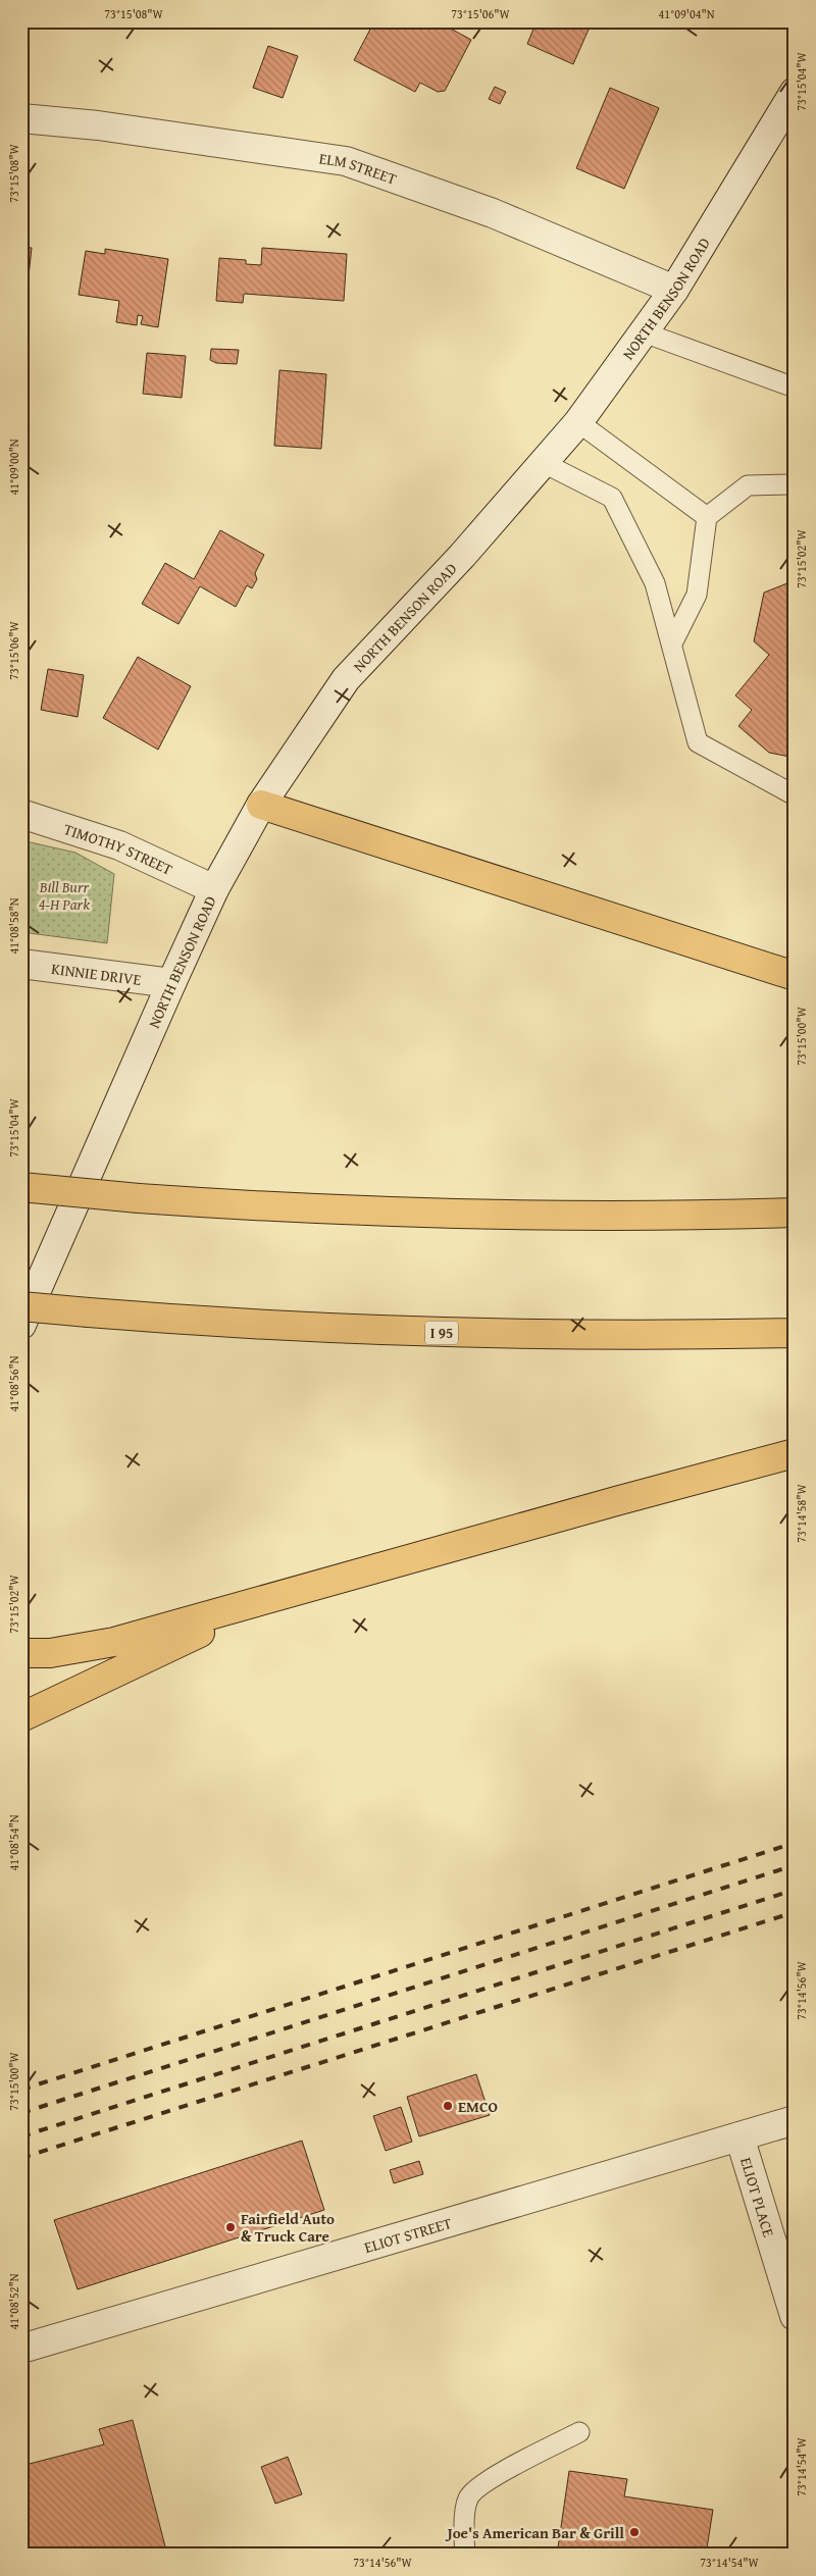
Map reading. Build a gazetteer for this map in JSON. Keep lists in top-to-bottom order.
{
  "streets": {
    "highway": ["I 95"],
    "street": [
      "ELM STREET",
      "NORTH BENSON ROAD",
      "TIMOTHY STREET",
      "KINNIE DRIVE",
      "ELIOT PLACE",
      "ELIOT STREET"
    ]
  },
  "crossings": [
    ["ELM STREET", "NORTH BENSON ROAD"],
    ["NORTH BENSON ROAD", "TIMOTHY STREET"],
    ["NORTH BENSON ROAD", "KINNIE DRIVE"],
    ["ELIOT PLACE", "ELIOT STREET"]
  ],
  "parks": ["Bill Burr 4-H Park"],
  "places": ["EMCO", "Fairfield Auto & Truck Care", "Joe's American Bar & Grill"],
  "coordinates": [
    "73°15'08\"W",
    "73°15'06\"W",
    "41°09'04\"N",
    "73°15'04\"W",
    "41°09'00\"N",
    "73°15'02\"W",
    "41°08'58\"N",
    "73°15'00\"W",
    "41°08'56\"N",
    "73°14'58\"W",
    "41°08'54\"N",
    "73°14'56\"W",
    "41°08'52\"N",
    "73°14'54\"W"
  ]
}
